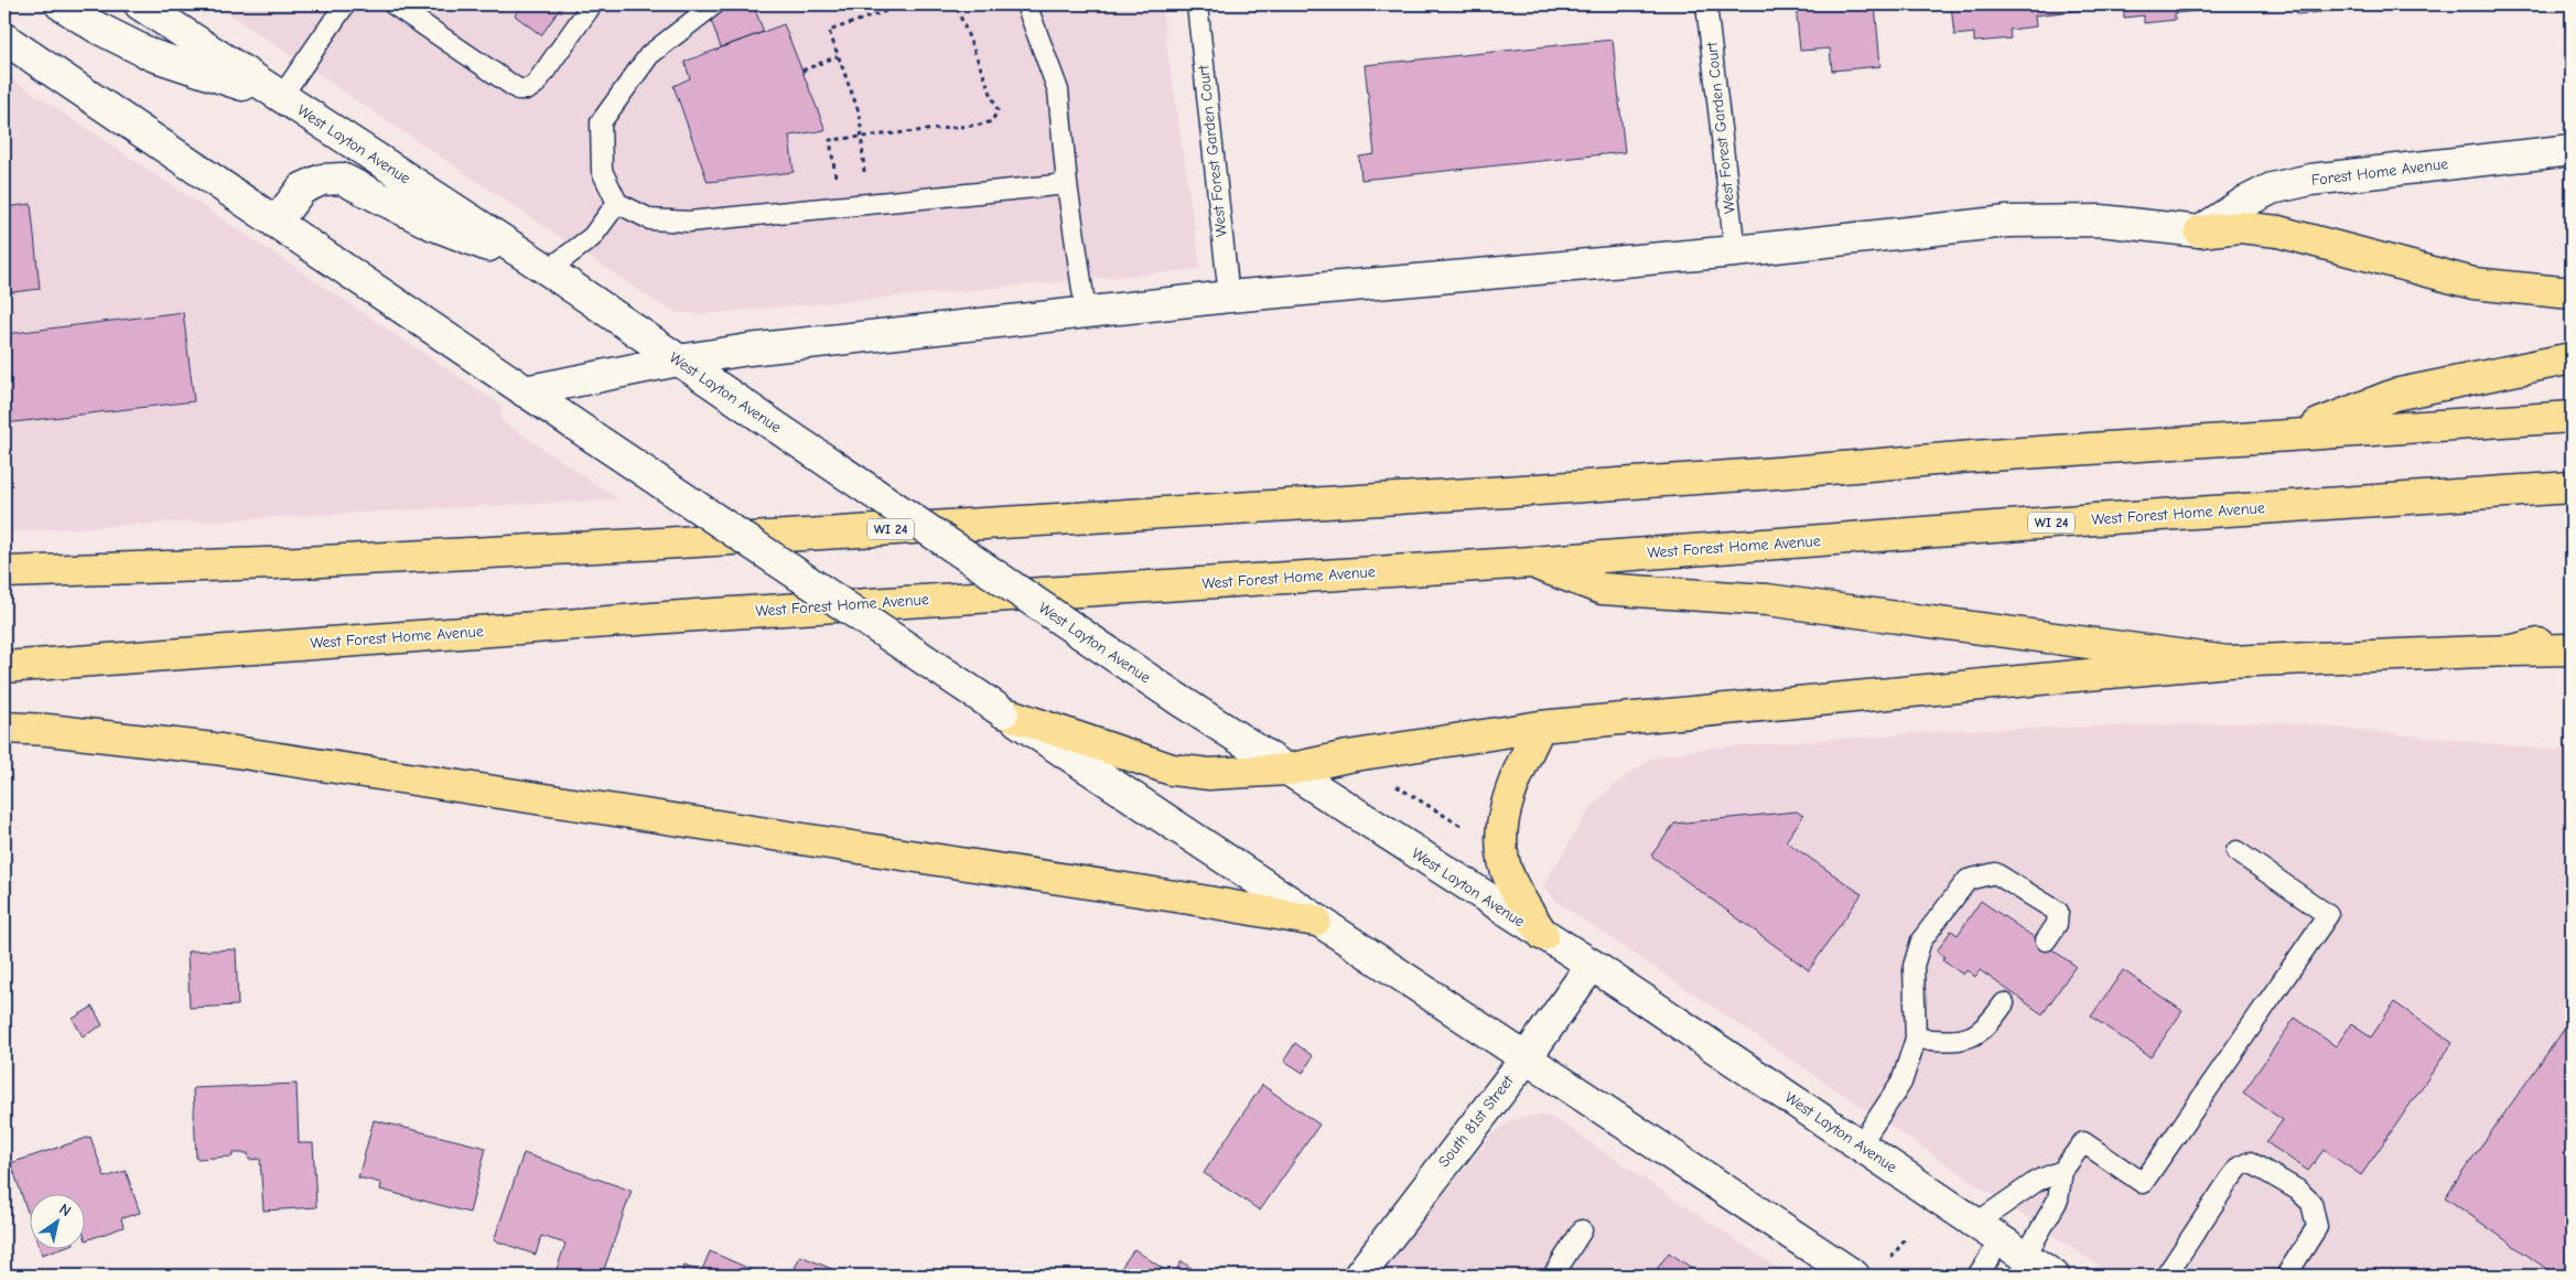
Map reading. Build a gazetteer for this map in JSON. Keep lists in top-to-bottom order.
{
  "streets": {
    "main road": [
      "West Layton Avenue",
      "Forest Home Avenue",
      "West Forest Home Avenue",
      "WI 24",
      "South 81st Street"
    ],
    "lane": ["West Forest Garden Court"]
  },
  "crossings": [
    ["West Layton Avenue", "South 81st Street"]
  ],
  "north": "top right"
}
